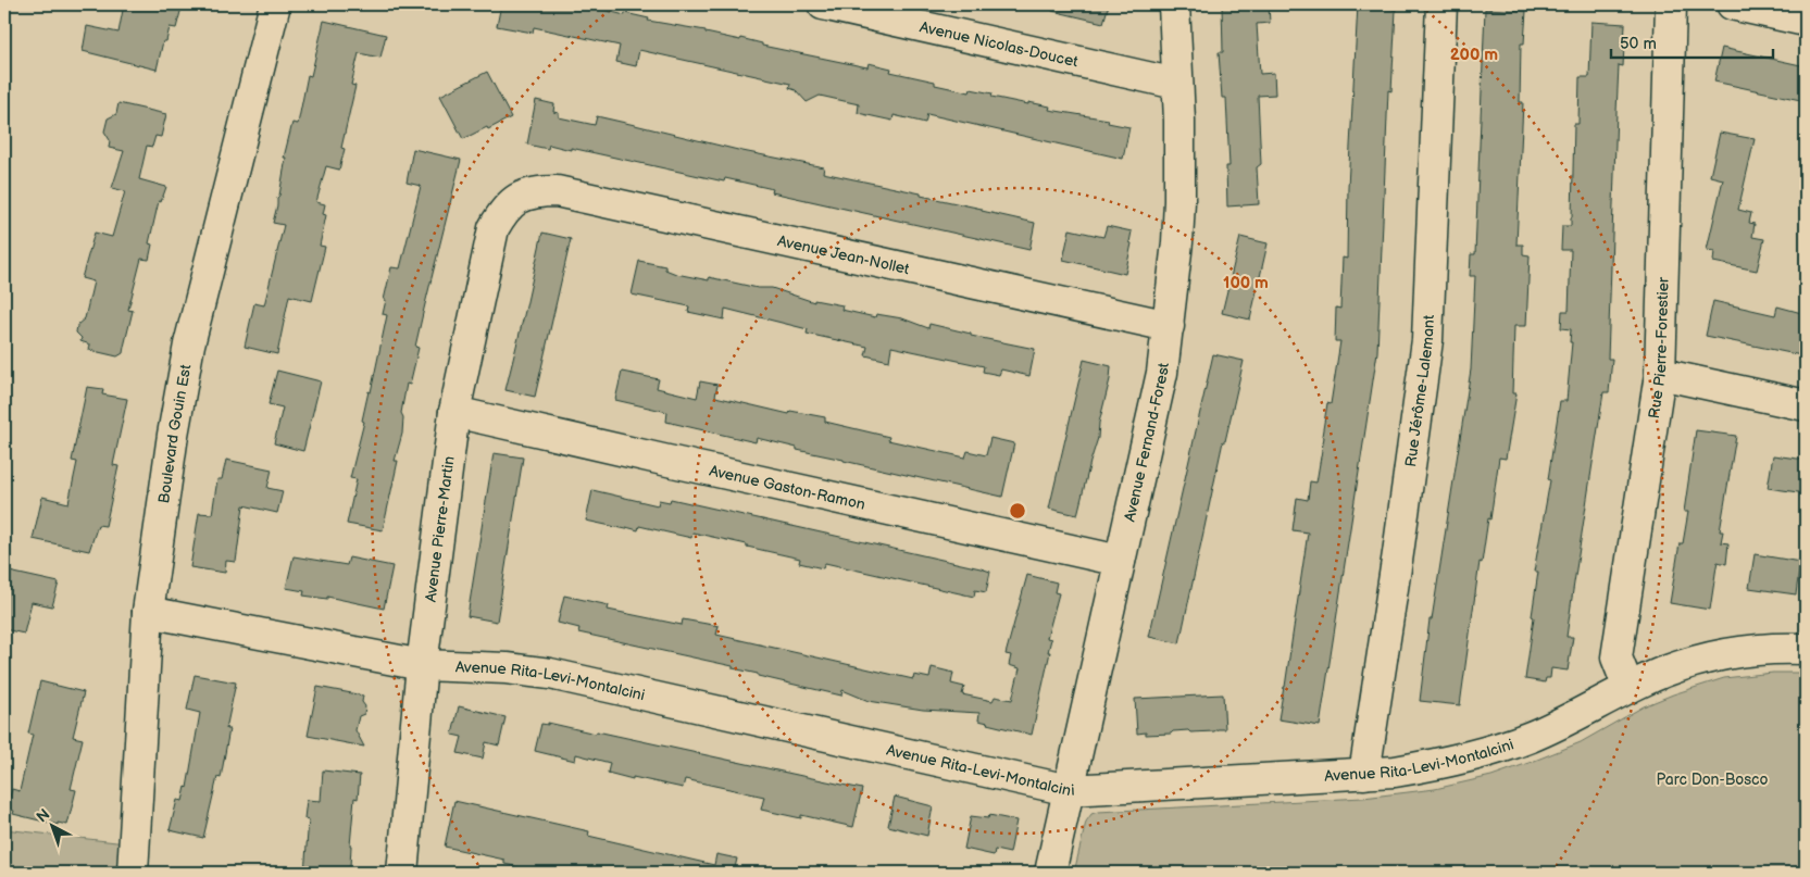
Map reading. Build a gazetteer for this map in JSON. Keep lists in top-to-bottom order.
{
  "streets": {
    "street": [
      "Avenue Nicolas-Doucet",
      "Avenue Jean-Nollet",
      "Rue Pierre-Forestier",
      "Rue Jérôme-Lalemant",
      "Boulevard Gouin Est",
      "Avenue Fernand-Forest",
      "Avenue Gaston-Ramon",
      "Avenue Pierre-Martin",
      "Avenue Rita-Levi-Montalcini"
    ]
  },
  "crossings": [
    ["Avenue Nicolas-Doucet", "Avenue Fernand-Forest"],
    ["Avenue Jean-Nollet", "Avenue Fernand-Forest"],
    ["Avenue Jean-Nollet", "Avenue Pierre-Martin"],
    ["Rue Pierre-Forestier", "Avenue Rita-Levi-Montalcini"],
    ["Rue Jérôme-Lalemant", "Avenue Rita-Levi-Montalcini"],
    ["Boulevard Gouin Est", "Avenue Rita-Levi-Montalcini"],
    ["Avenue Fernand-Forest", "Avenue Gaston-Ramon"],
    ["Avenue Fernand-Forest", "Avenue Rita-Levi-Montalcini"],
    ["Avenue Gaston-Ramon", "Avenue Pierre-Martin"],
    ["Avenue Pierre-Martin", "Avenue Rita-Levi-Montalcini"]
  ],
  "parks": ["Parc Don-Bosco"],
  "scale_bar": "50 m",
  "north": "top left",
  "rings": ["200 m", "100 m"]
}
